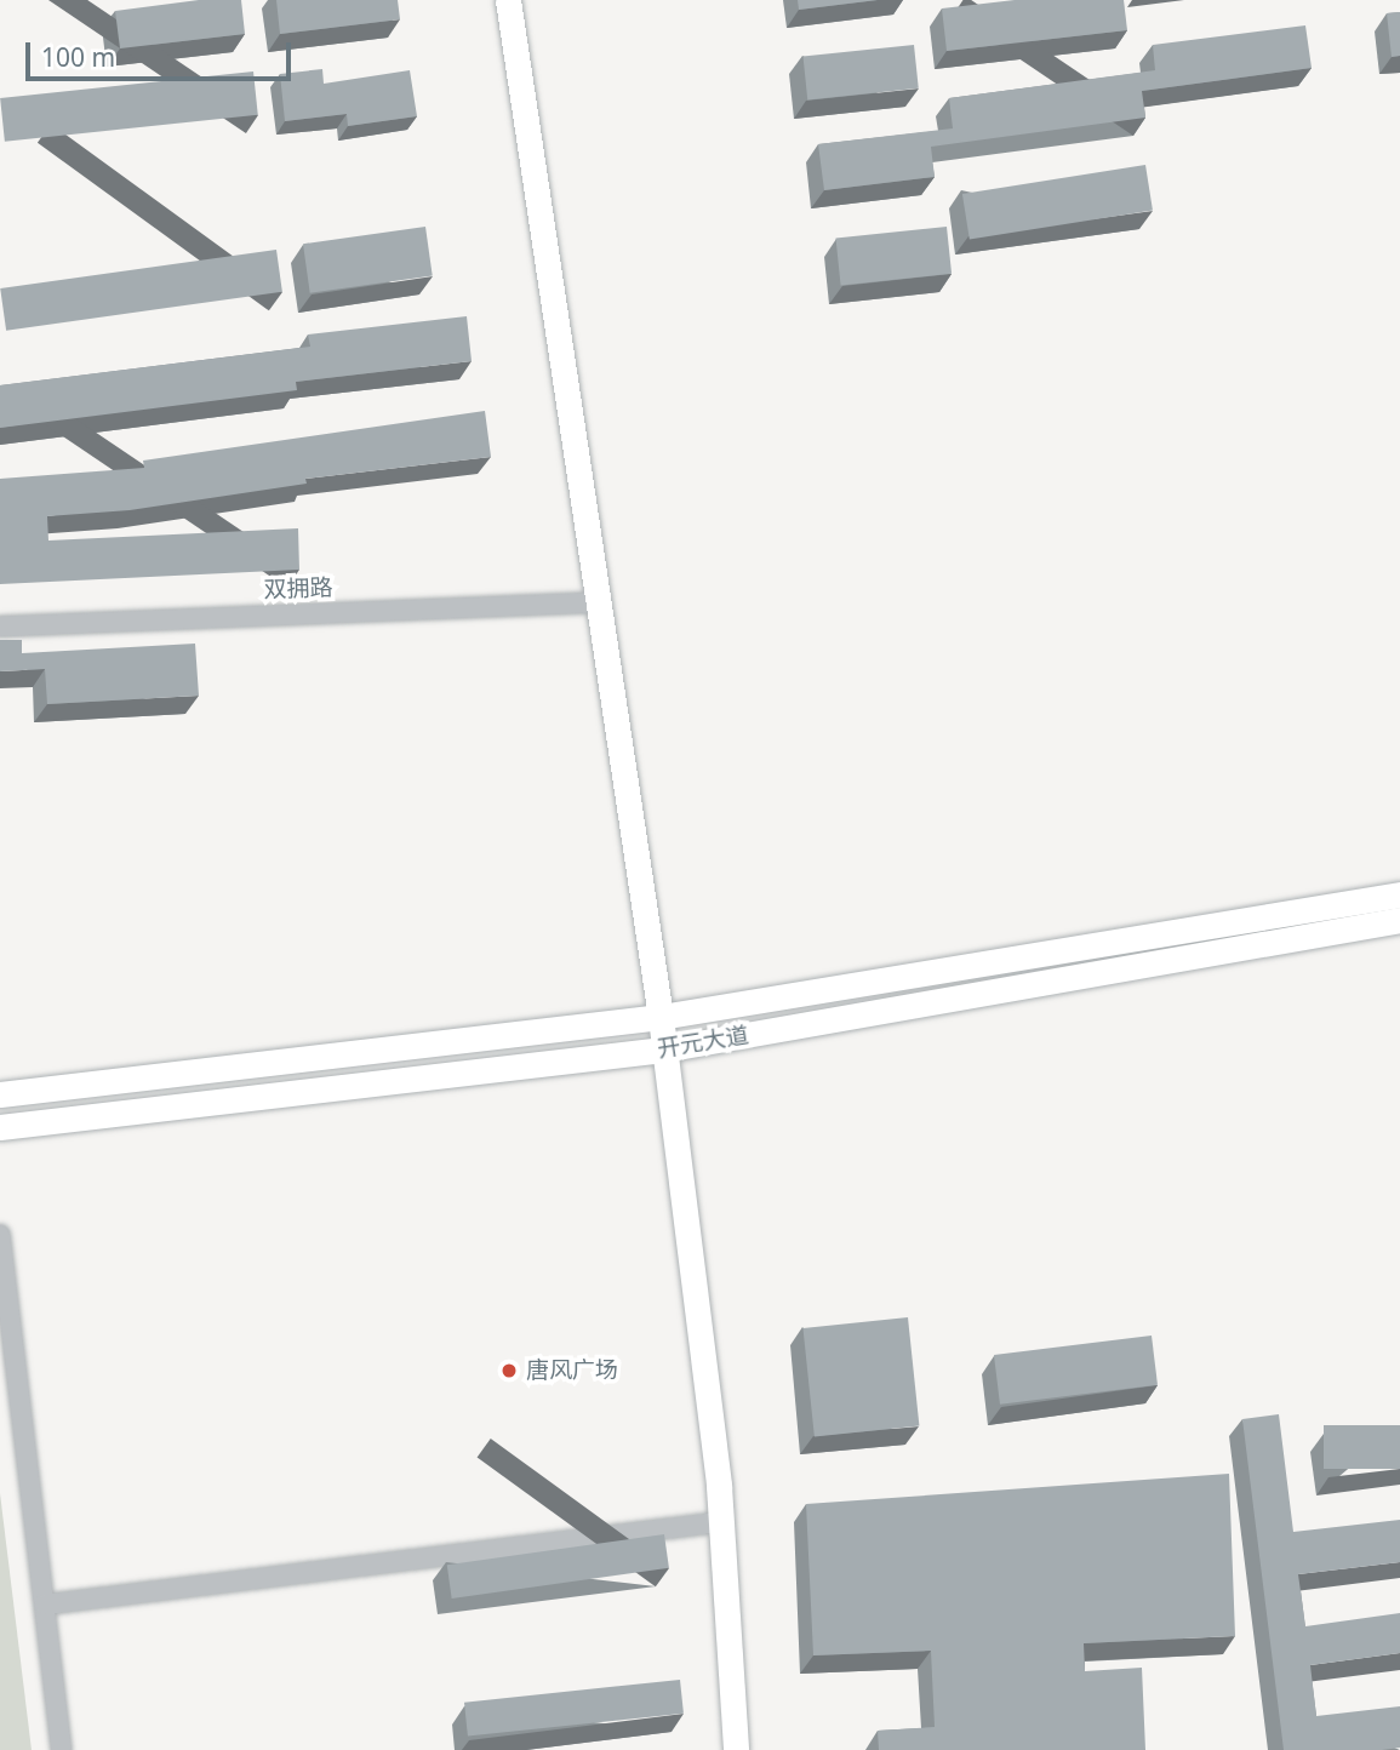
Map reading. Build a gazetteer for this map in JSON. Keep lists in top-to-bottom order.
{
  "streets": {
    "main road": ["开元大道"],
    "street": ["双拥路"]
  },
  "places": ["唐风广场"],
  "scale_bar": "100 m"
}
